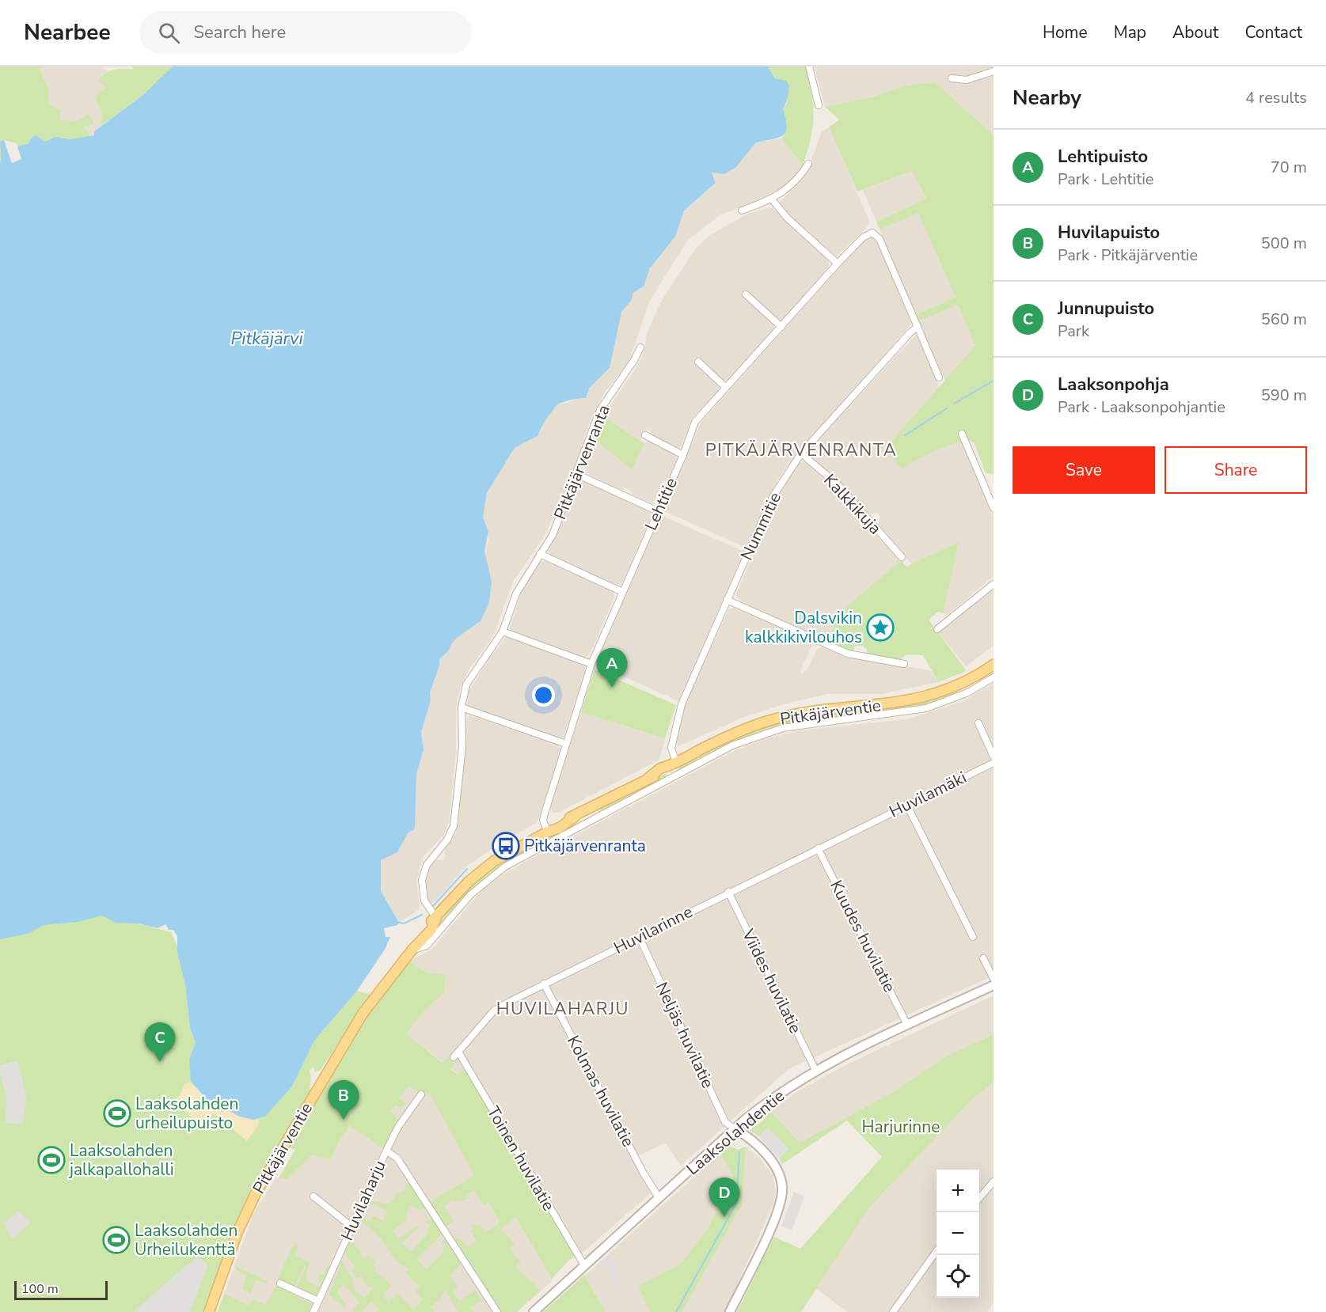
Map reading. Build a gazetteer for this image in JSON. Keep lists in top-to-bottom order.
{
  "streets": {
    "main road": ["Pitkäjärventie"],
    "street": [
      "Pitkäjärvenranta",
      "Lehtitie",
      "Kalkkikuja",
      "Nummitie",
      "Huvilamäki",
      "Huvilarinne",
      "Kuudes huvilatie",
      "Viides huvilatie",
      "Neljäs huvilatie",
      "Kolmas huvilatie",
      "Laaksolahdentie",
      "Toinen huvilatie",
      "Huvilaharju"
    ]
  },
  "crossings": [
    ["Pitkäjärvenranta", "Pitkäjärventie"],
    ["Lehtitie", "Nummitie"],
    ["Lehtitie", "Pitkäjärventie"],
    ["Kalkkikuja", "Nummitie"],
    ["Nummitie", "Pitkäjärventie"],
    ["Huvilamäki", "Huvilarinne"],
    ["Huvilarinne", "Kuudes huvilatie"],
    ["Huvilarinne", "Viides huvilatie"],
    ["Huvilarinne", "Neljäs huvilatie"],
    ["Huvilarinne", "Kolmas huvilatie"],
    ["Huvilarinne", "Toinen huvilatie"],
    ["Kuudes huvilatie", "Laaksolahdentie"],
    ["Viides huvilatie", "Laaksolahdentie"],
    ["Neljäs huvilatie", "Laaksolahdentie"],
    ["Kolmas huvilatie", "Laaksolahdentie"],
    ["Laaksolahdentie", "Toinen huvilatie"]
  ],
  "districts": ["PITKÄJÄRVENRANTA", "HUVILAHARJU"],
  "water": ["Pitkäjärvi"],
  "parks": ["Harjurinne"],
  "places": {
    "place": ["Dalsvikin kalkkikivilouhos"],
    "bus stop": ["Pitkäjärvenranta"],
    "sports": ["Laaksolahden urheilupuisto", "Laaksolahden jalkapallohalli", "Laaksolahden Urheilukenttä"]
  },
  "scale_bar": "100 m",
  "page": {
    "header": "Nearbee",
    "search": "Search here",
    "nav": [
      "Home",
      "Map",
      "About",
      "Contact"
    ],
    "heading": ["Nearby", "4 results"],
    "list": [
      {
        "mark": "A",
        "name": "Lehtipuisto",
        "note": "Park · Lehtitie",
        "value": "70 m"
      },
      {
        "mark": "B",
        "name": "Huvilapuisto",
        "note": "Park · Pitkäjärventie",
        "value": "500 m"
      },
      {
        "mark": "C",
        "name": "Junnupuisto",
        "note": "Park",
        "value": "560 m"
      },
      {
        "mark": "D",
        "name": "Laaksonpohja",
        "note": "Park · Laaksonpohjantie",
        "value": "590 m"
      }
    ],
    "buttons": ["Save", "Share"],
    "pins": [
      "A",
      "C",
      "B",
      "D"
    ],
    "map_buttons": ["+", "−"],
    "scale": "100 m"
  }
}
